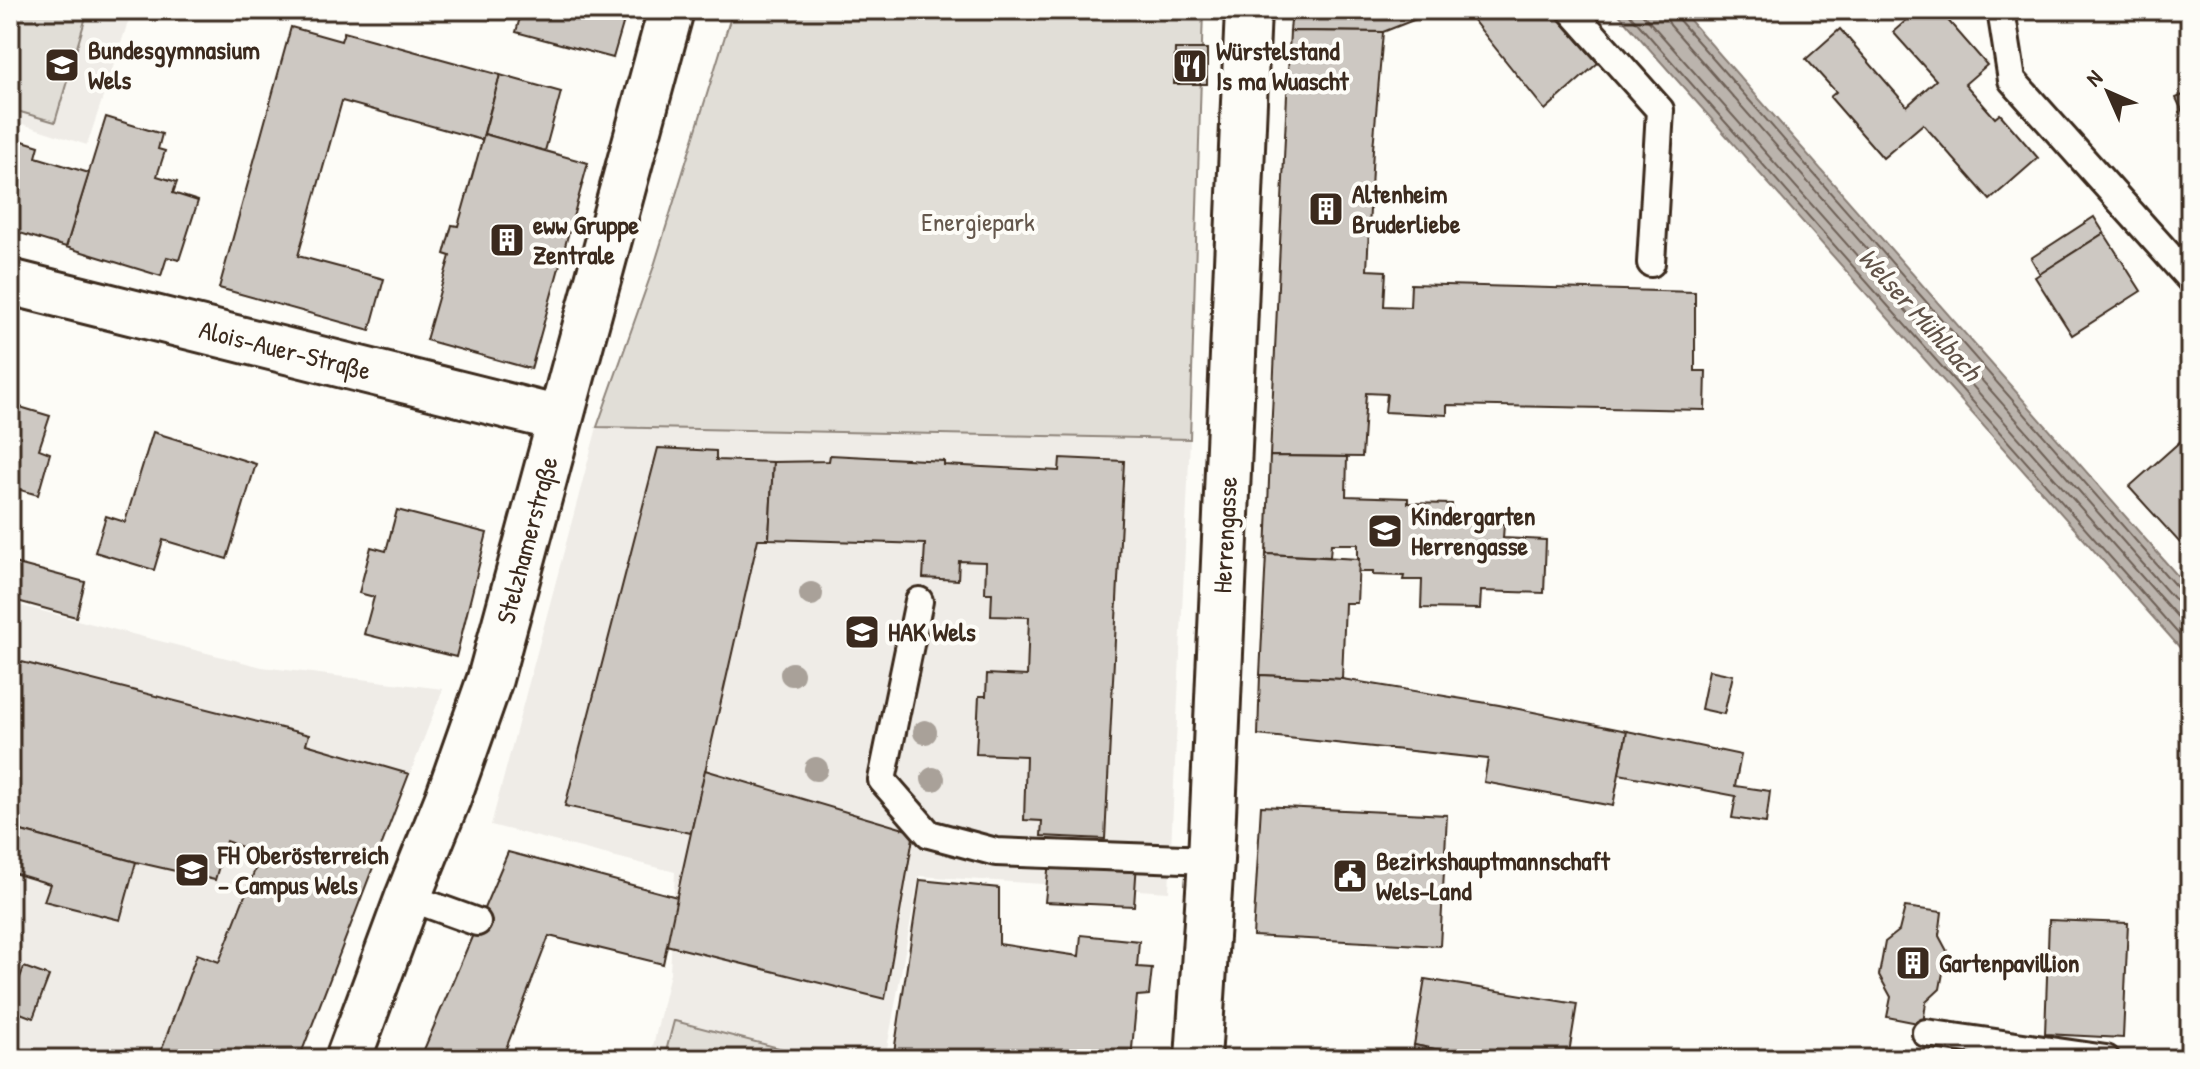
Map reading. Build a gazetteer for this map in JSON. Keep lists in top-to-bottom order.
{
  "streets": {
    "street": ["Alois-Auer-Straße", "Herrengasse", "Stelzhamerstraße"]
  },
  "crossings": [
    ["Alois-Auer-Straße", "Stelzhamerstraße"]
  ],
  "water": ["Welser Mühlbach"],
  "parks": ["Energiepark"],
  "places": {
    "school or university": [
      "Bundesgymnasium Wels",
      "Kindergarten Herrengasse",
      "HAK Wels",
      "FH Oberösterreich – Campus Wels"
    ],
    "restaurant": ["Würstelstand Is ma Wuascht"],
    "building": ["Altenheim Bruderliebe", "eww Gruppe Zentrale", "Gartenpavillion"],
    "public building": ["Bezirkshauptmannschaft Wels-Land"]
  },
  "north": "top left"
}
